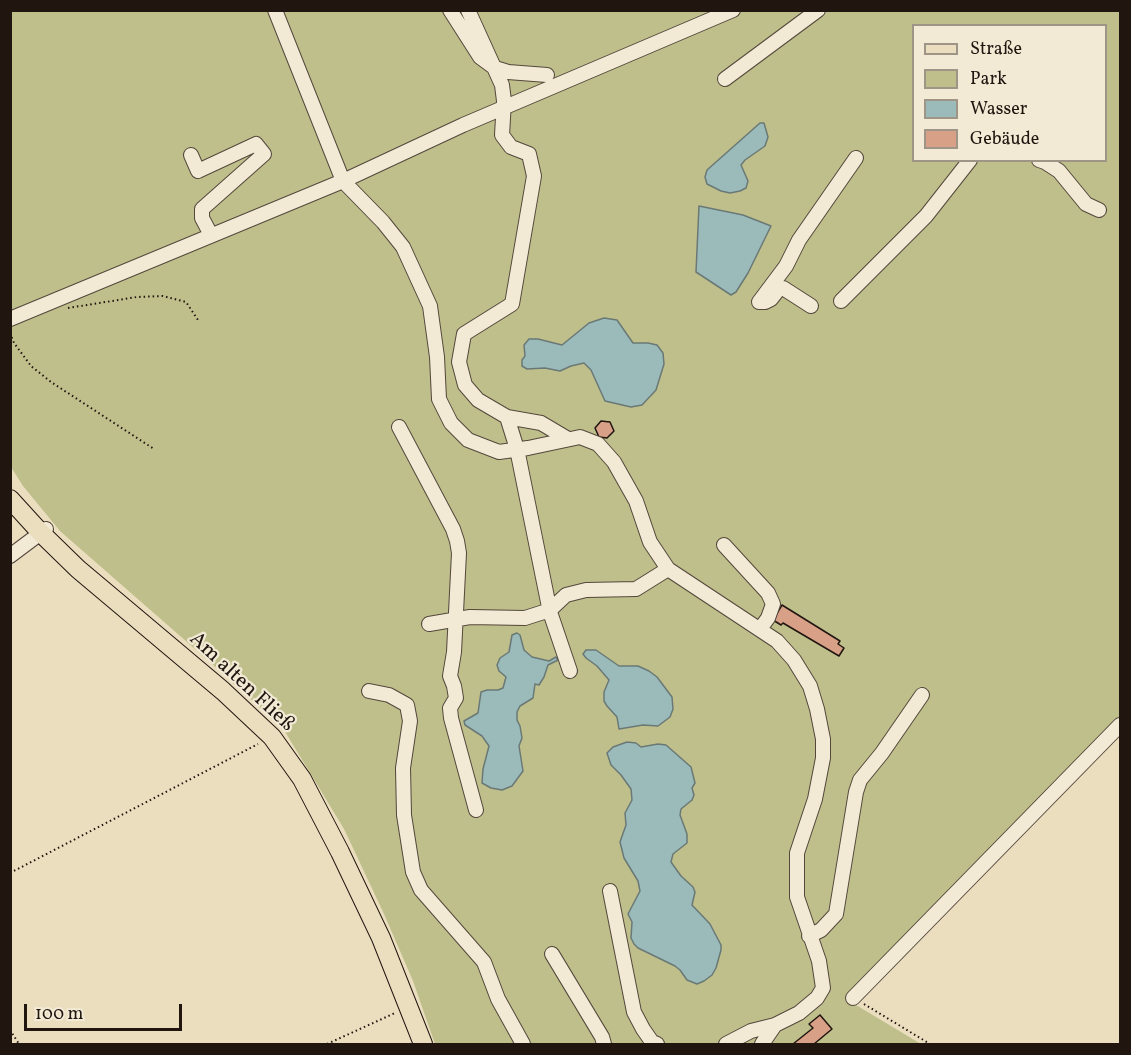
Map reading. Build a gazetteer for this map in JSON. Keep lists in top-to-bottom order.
{
  "streets": {
    "main road": ["Am alten Fließ"]
  },
  "legend": [
    "Straße",
    "Park",
    "Wasser",
    "Gebäude"
  ],
  "scale_bar": "100 m"
}
